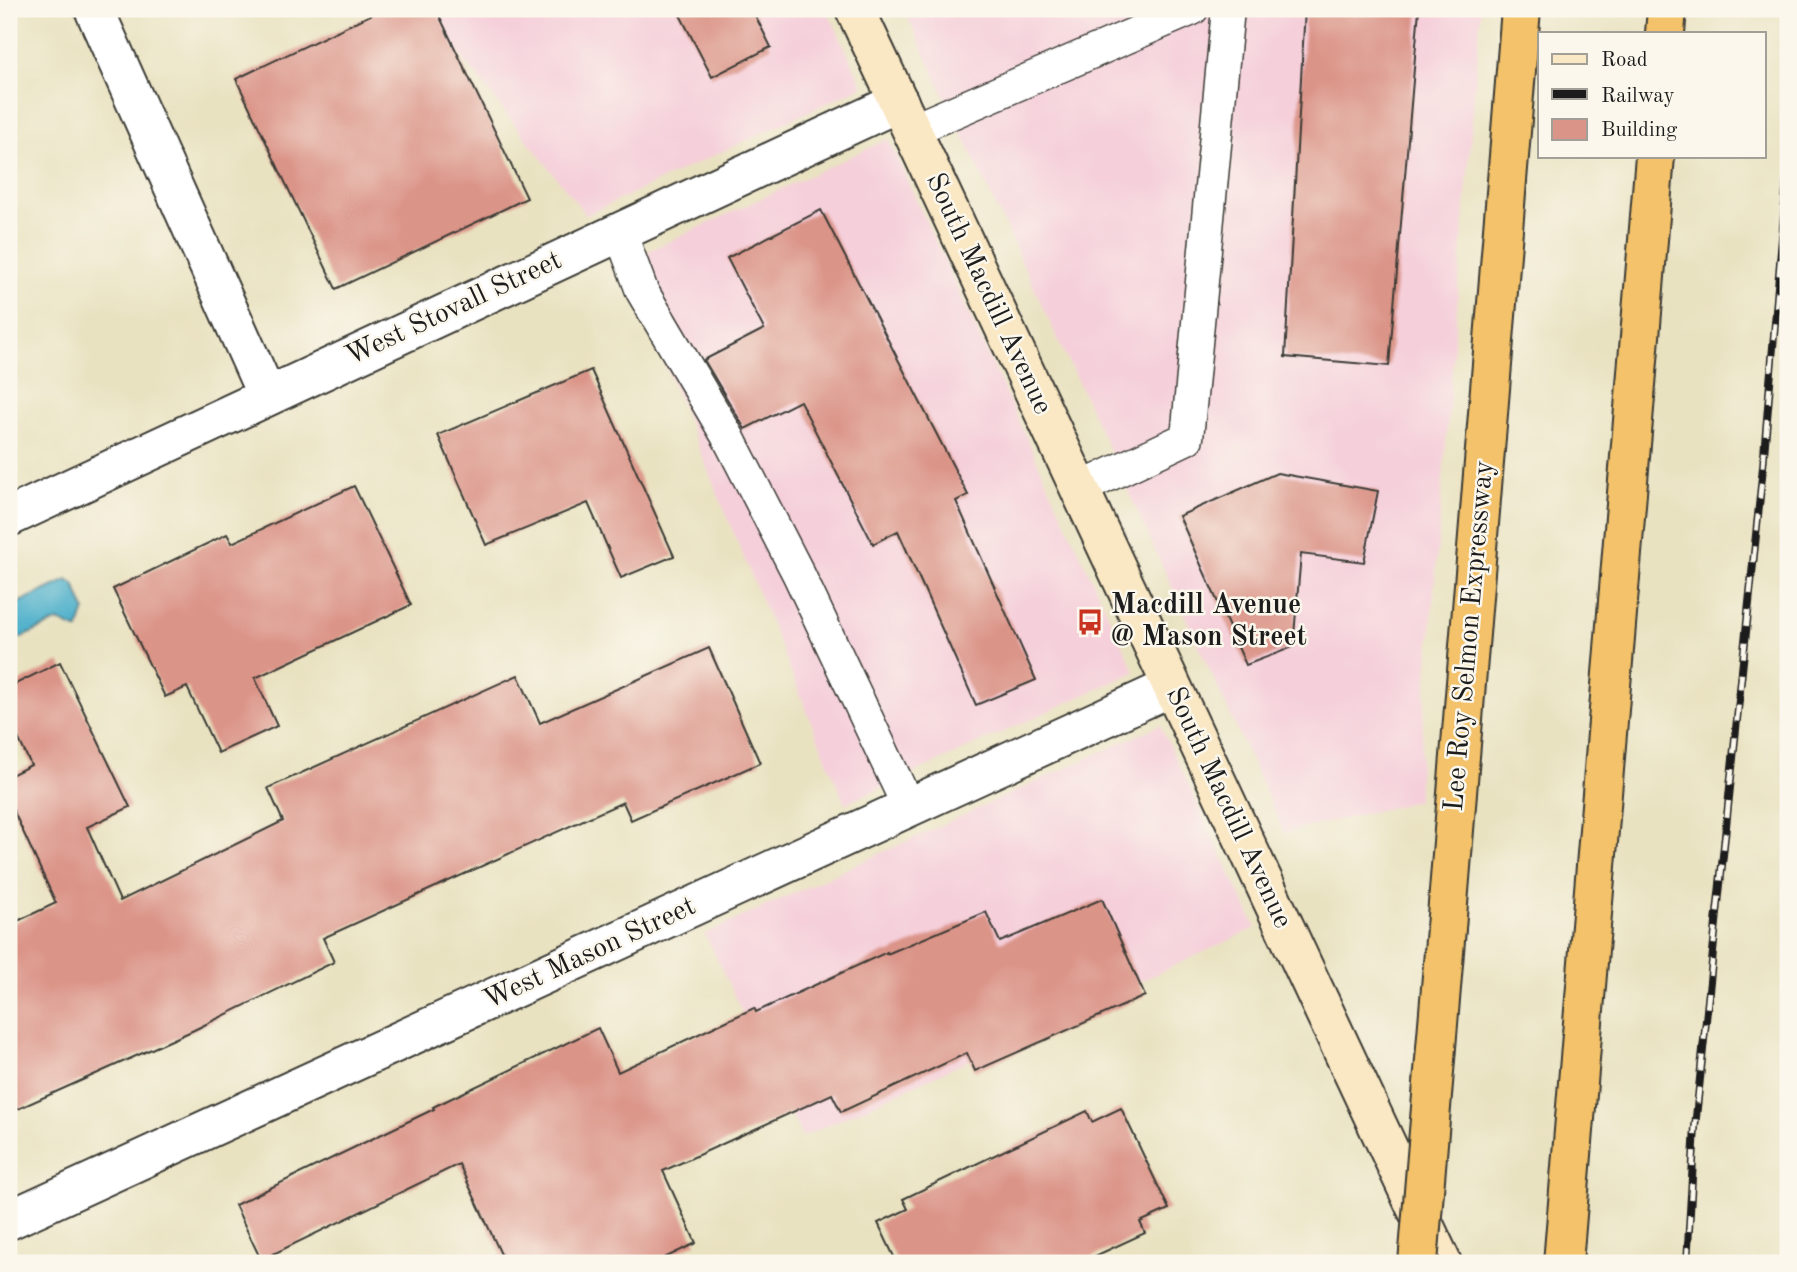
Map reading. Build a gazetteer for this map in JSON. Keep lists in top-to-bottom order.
{
  "streets": {
    "highway": ["Lee Roy Selmon Expressway"],
    "street": ["South Macdill Avenue", "West Stovall Street", "West Mason Street"]
  },
  "crossings": [
    ["South Macdill Avenue", "West Stovall Street"],
    ["South Macdill Avenue", "West Mason Street"]
  ],
  "places": {
    "bus stop": ["Macdill Avenue @ Mason Street"]
  },
  "legend": ["Road", "Railway", "Building"]
}
